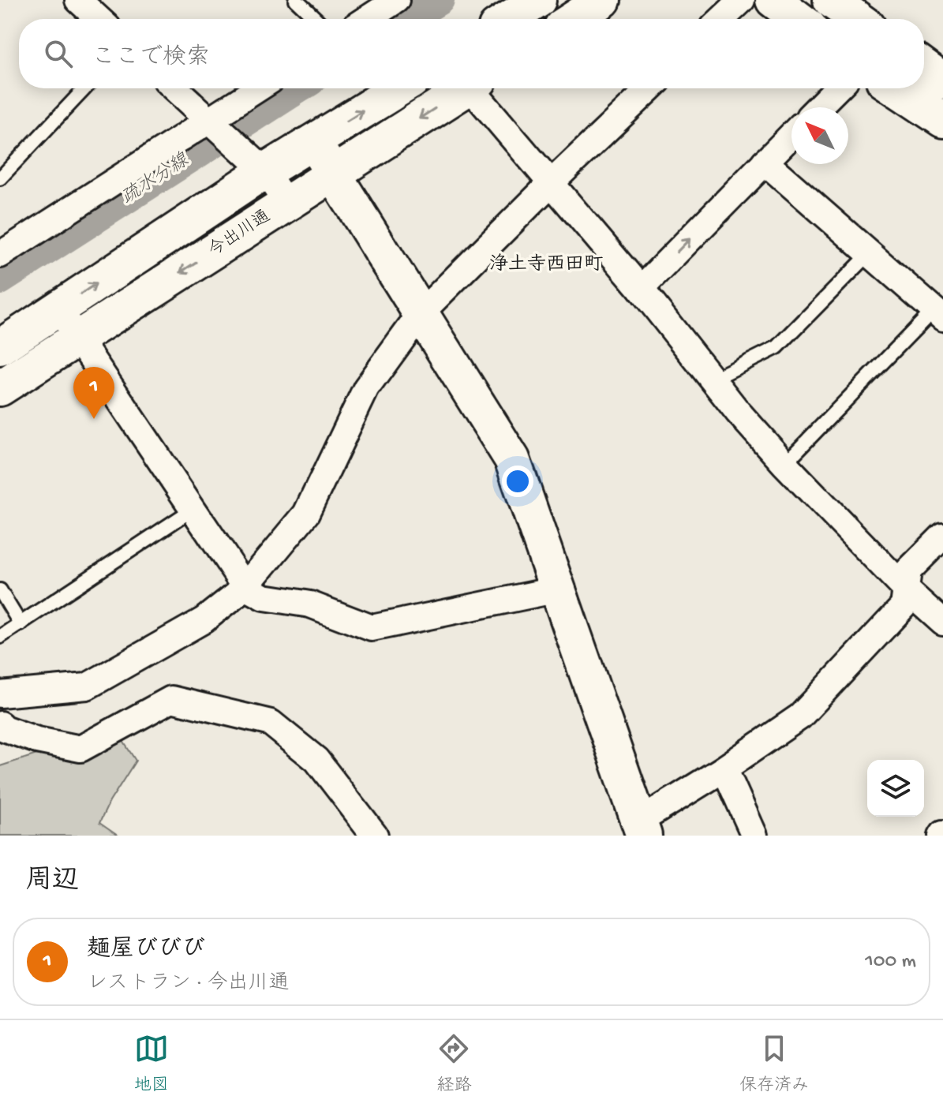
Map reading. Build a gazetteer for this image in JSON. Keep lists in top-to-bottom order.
{
  "streets": {
    "main road": ["今出川通"]
  },
  "districts": ["浄土寺西田町"],
  "water": ["疏水分線"],
  "north": "top left",
  "page": {
    "search": "ここで検索",
    "pins": "1",
    "heading": "周辺",
    "list": [
      {
        "mark": "1",
        "name": "麺屋びびび",
        "note": "レストラン · 今出川通",
        "value": "100 m"
      }
    ],
    "nav": ["地図", "経路", "保存済み"]
  }
}
